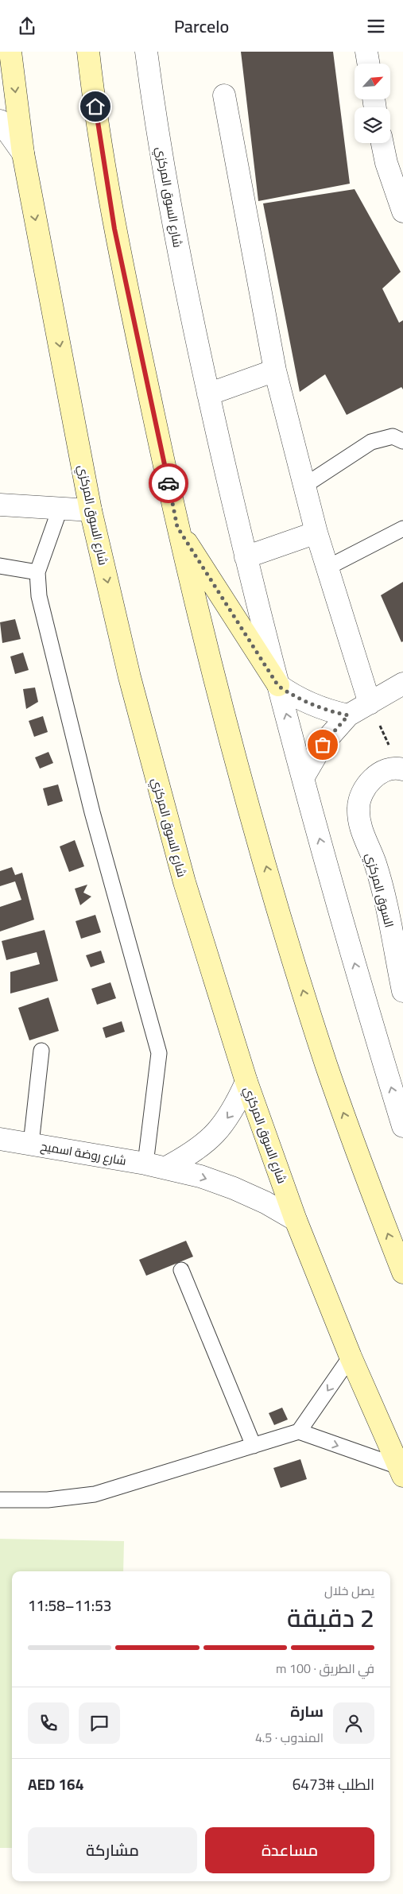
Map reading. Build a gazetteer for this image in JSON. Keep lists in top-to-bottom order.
{
  "streets": {
    "main road": ["شارع السوق المركزي"],
    "street": ["السوق المركزي", "شارع روضة اسميح"]
  },
  "crossings": [
    ["شارع السوق المركزي", "شارع روضة اسميح"]
  ],
  "one_way": ["شارع روضة اسميح"],
  "north": "top right",
  "page": {
    "header": "Parcelo",
    "heading": ["2 دقيقة", "يصل خلال", "11:53–11:58"],
    "panel": [
      "سارة",
      "المندوب · 4.5",
      "الطلب #6473",
      "AED 164"
    ],
    "bar": "في الطريق · 100 m",
    "buttons": ["مساعدة", "مشاركة"]
  }
}
